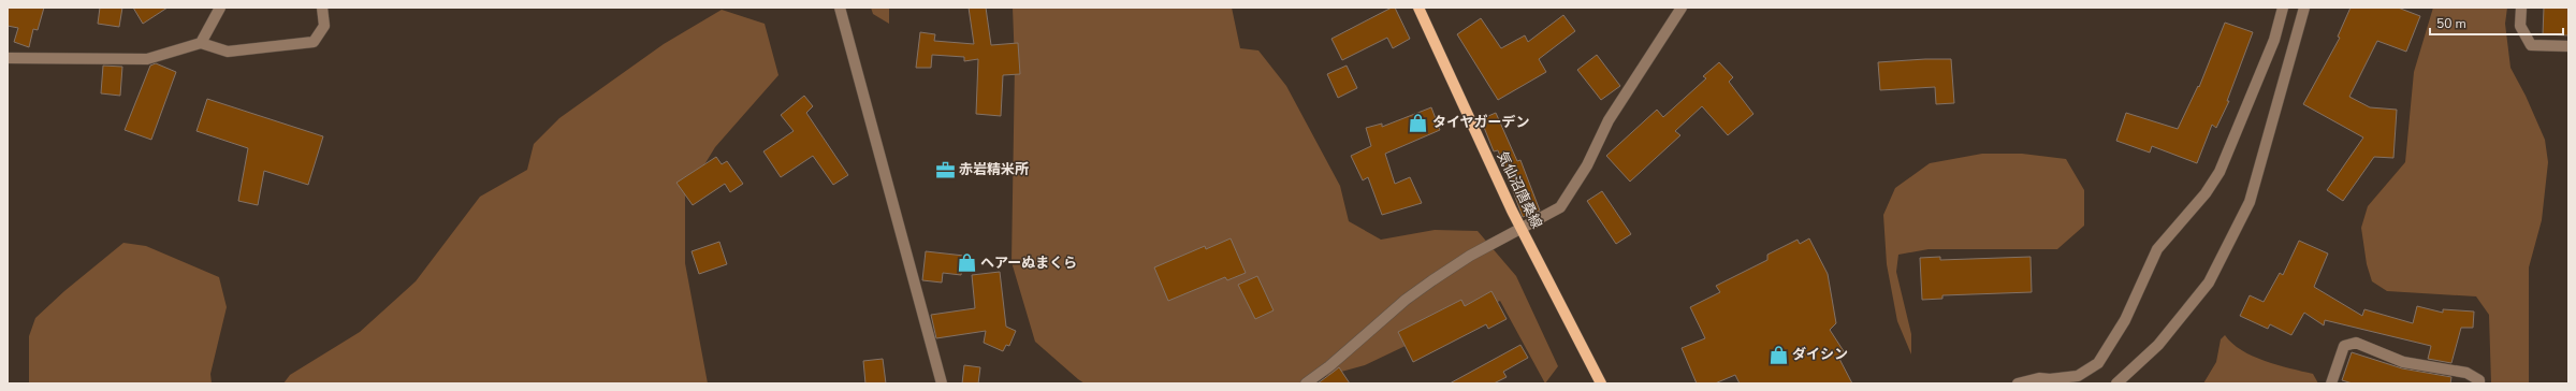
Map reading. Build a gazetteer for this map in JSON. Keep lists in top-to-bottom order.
{
  "streets": {
    "main road": ["気仙沼唐桑線"]
  },
  "places": {
    "shop": ["タイヤガーデン", "ヘアーぬまくら", "ダイシン"],
    "office": ["赤岩精米所"]
  },
  "scale_bar": "50 m"
}
